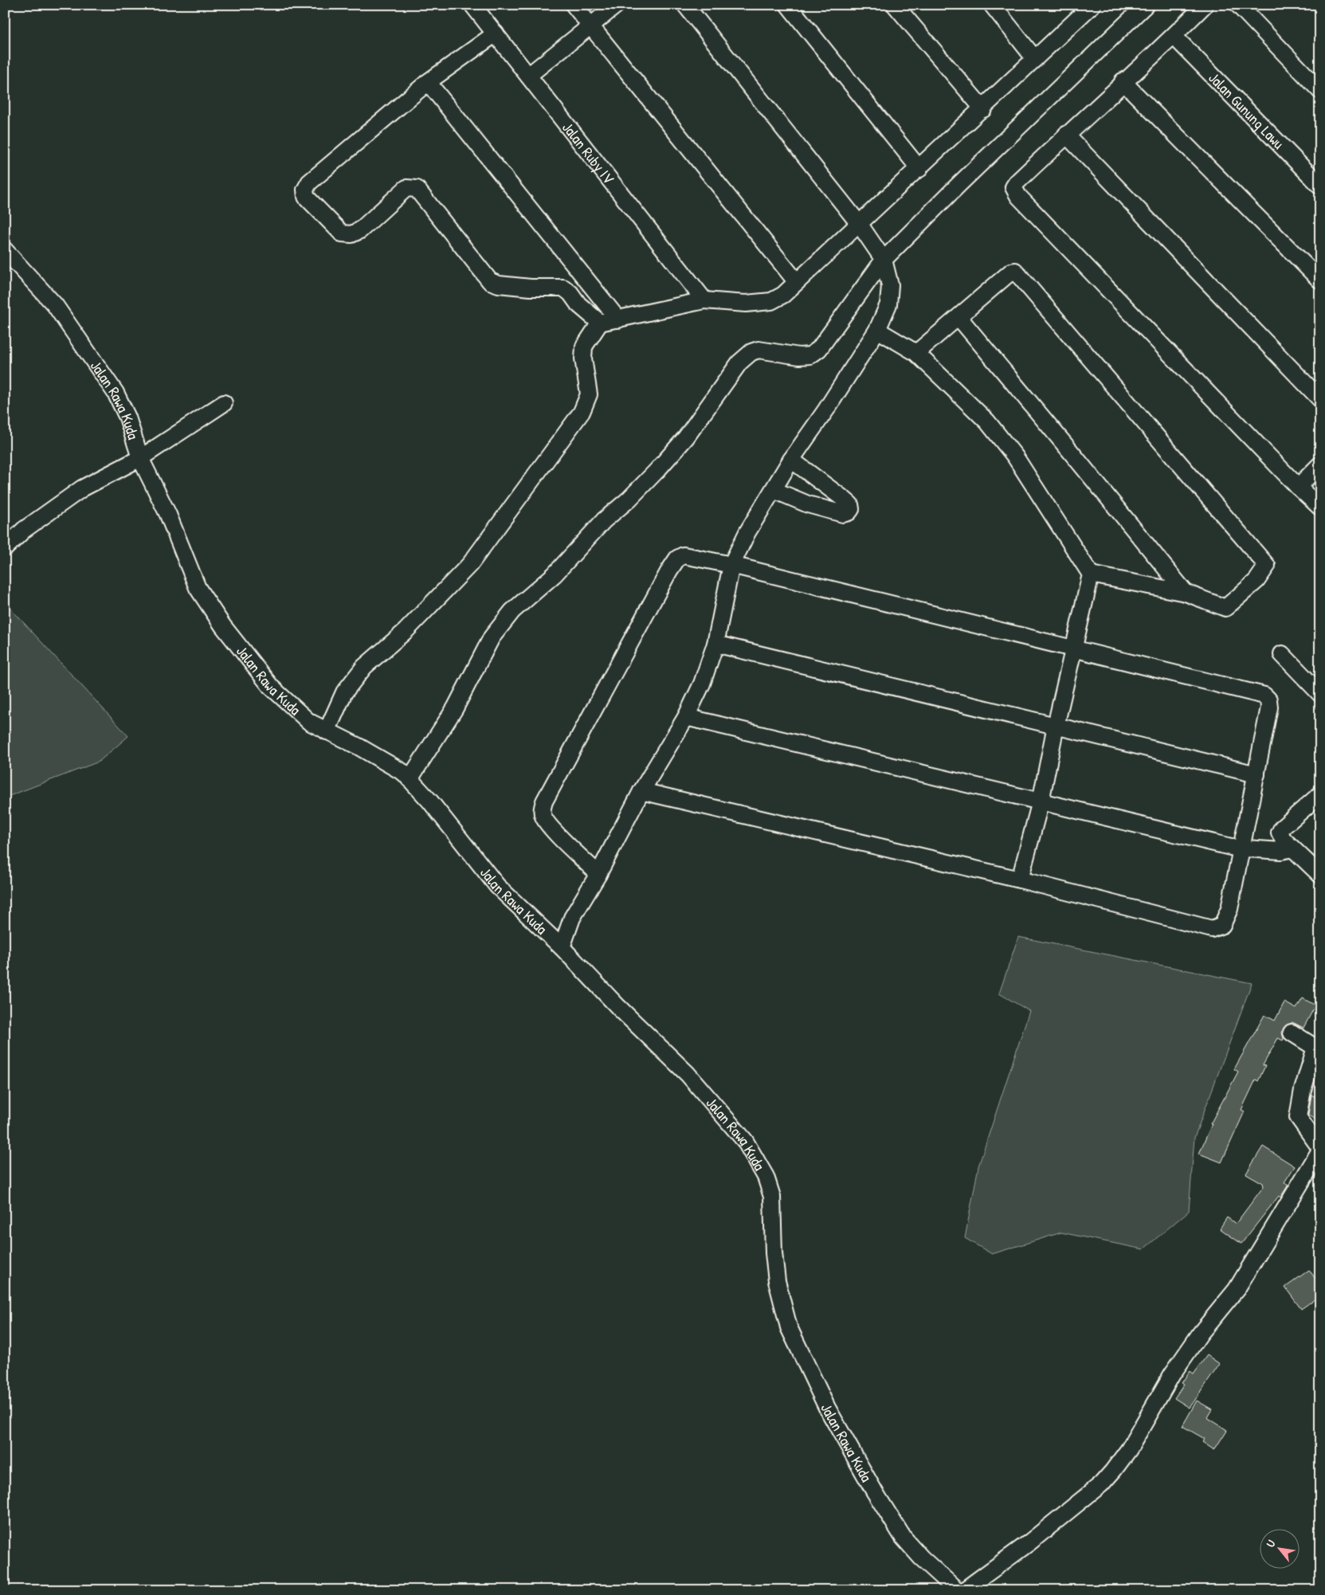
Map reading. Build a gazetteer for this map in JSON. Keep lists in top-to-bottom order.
{
  "streets": {
    "street": ["Jalan Gunung Lawu", "Jalan Ruby IV", "Jalan Rawa Kuda"]
  },
  "north": "top left"
}
